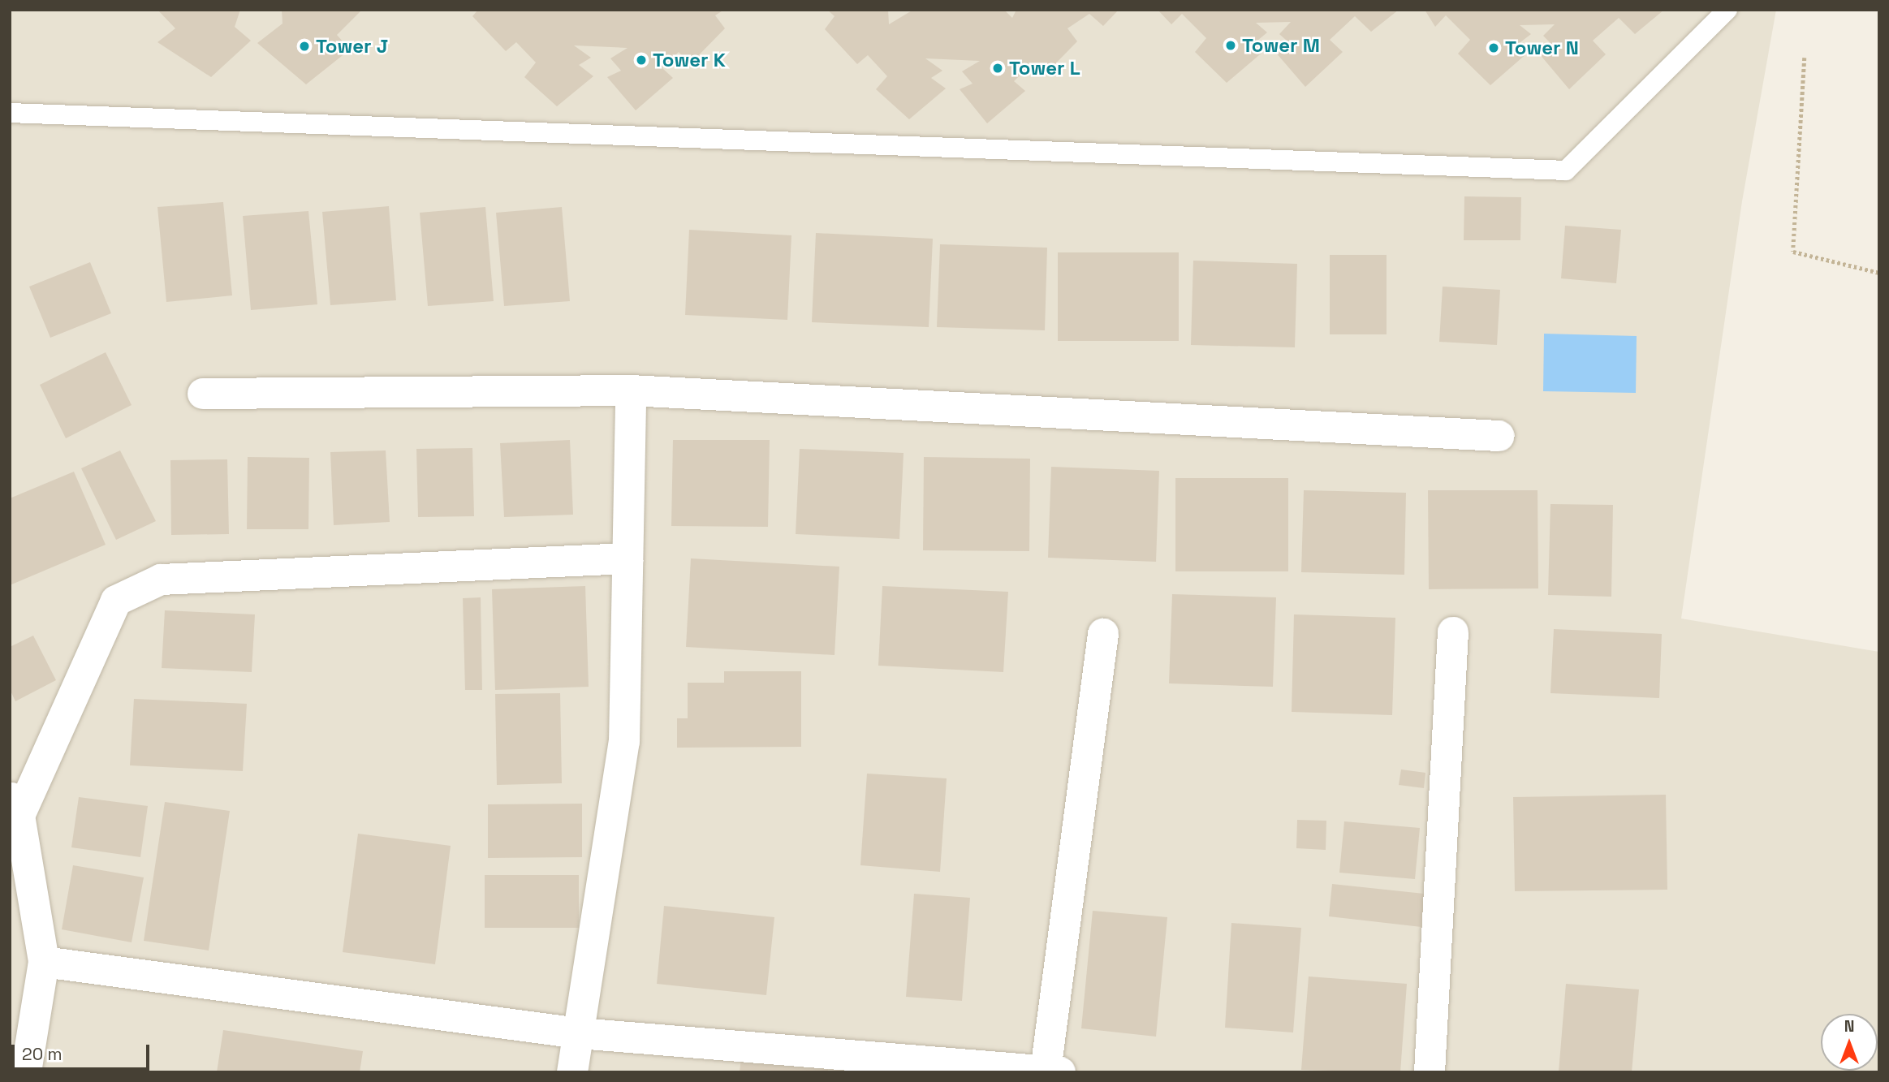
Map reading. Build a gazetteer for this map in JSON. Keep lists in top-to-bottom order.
{
  "places": [
    "Tower M",
    "Tower J",
    "Tower N",
    "Tower K",
    "Tower L"
  ],
  "scale_bar": "20 m",
  "north": "top"
}
